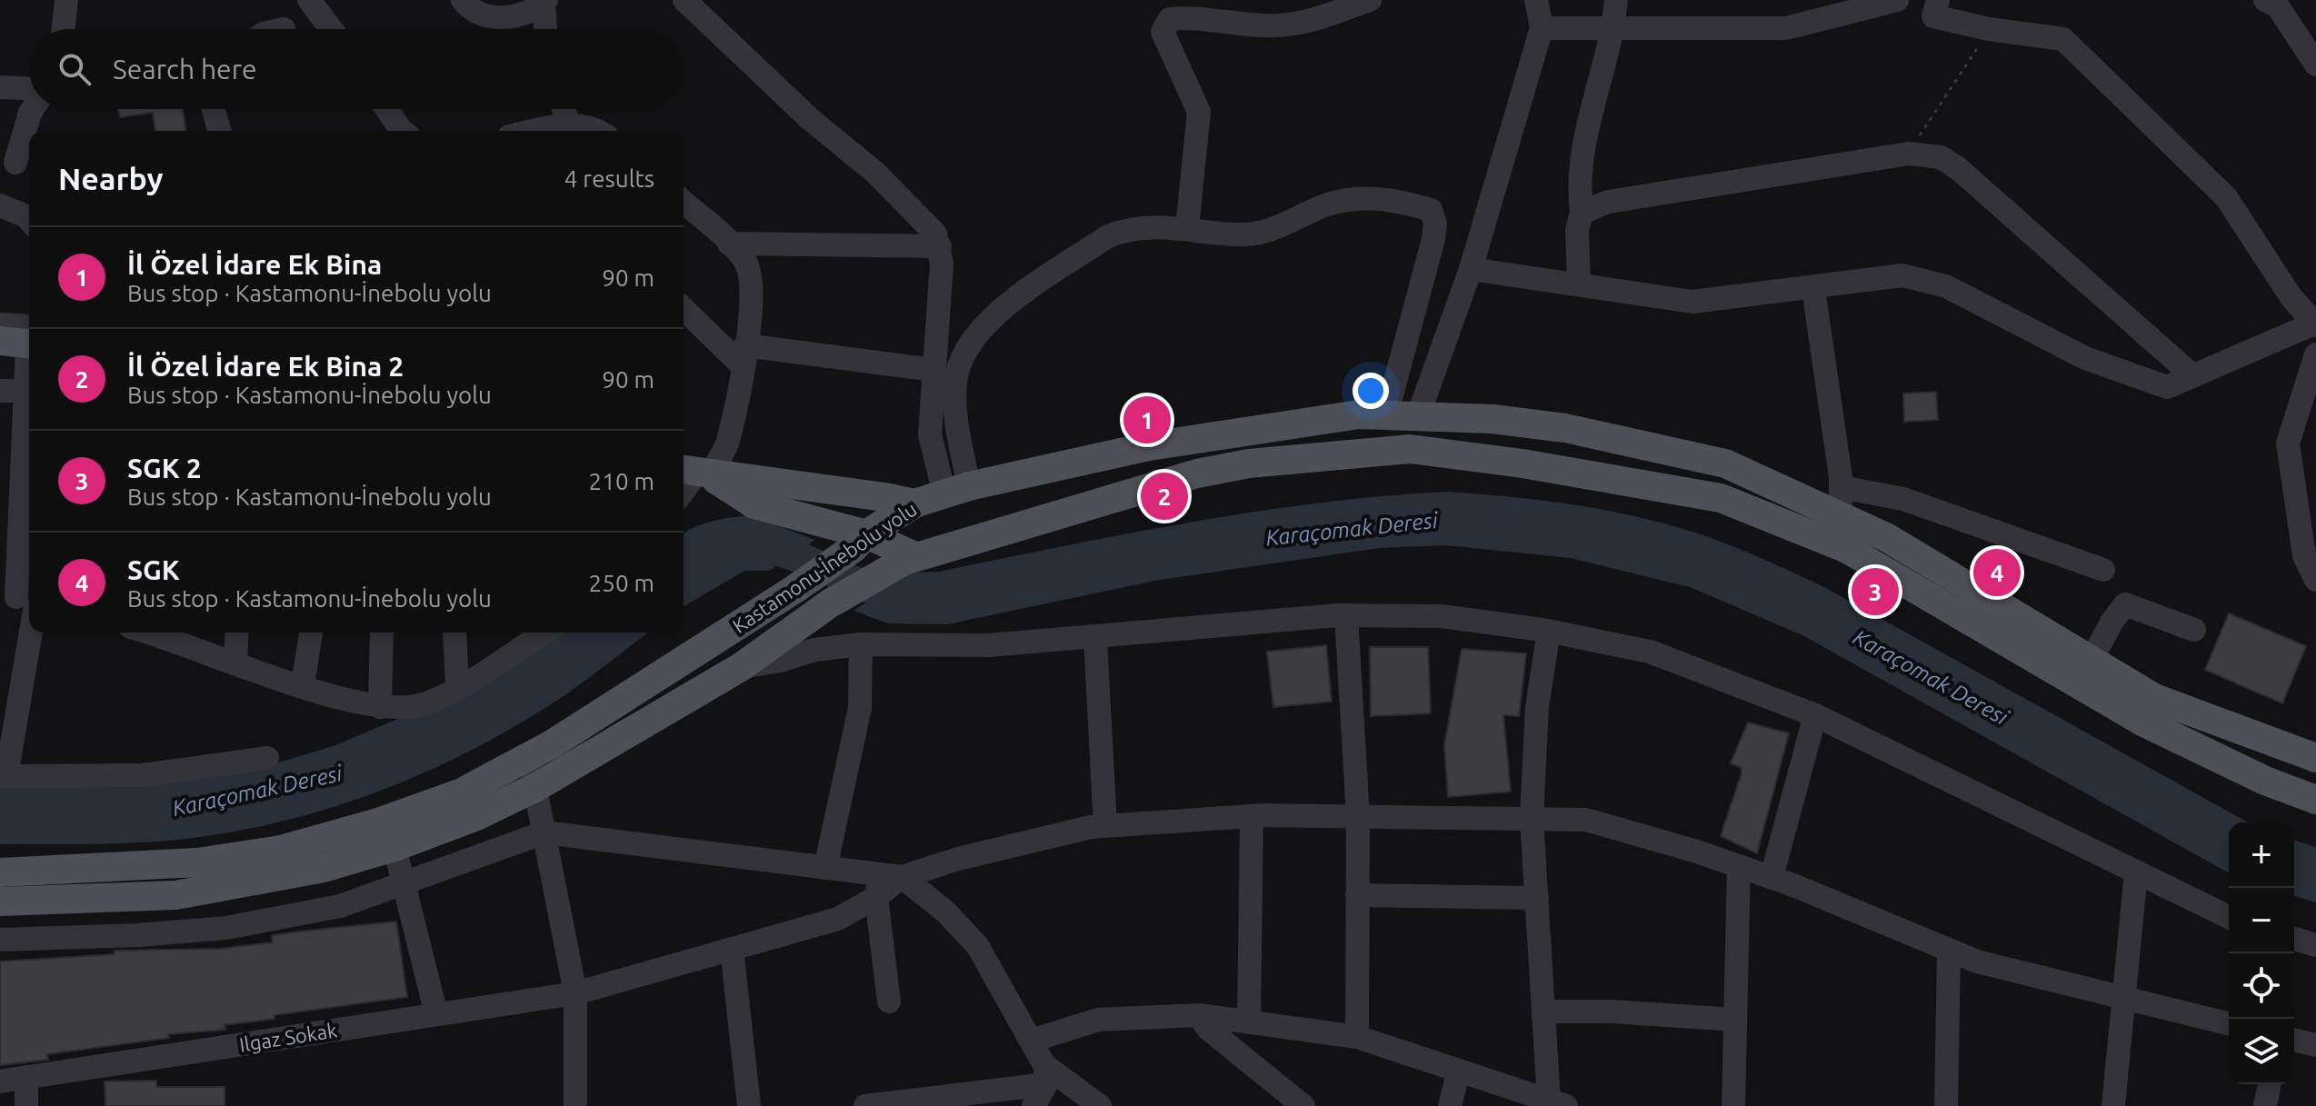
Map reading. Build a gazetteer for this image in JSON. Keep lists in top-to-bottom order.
{
  "streets": {
    "main road": ["Kastamonu-İnebolu yolu"],
    "street": ["Ilgaz Sokak"]
  },
  "water": ["Karaçomak Deresi"],
  "page": {
    "search": "Search here",
    "heading": ["Nearby", "4 results"],
    "list": [
      {
        "mark": "1",
        "name": "İl Özel İdare Ek Bina",
        "note": "Bus stop · Kastamonu-İnebolu yolu",
        "value": "90 m"
      },
      {
        "mark": "2",
        "name": "İl Özel İdare Ek Bina 2",
        "note": "Bus stop · Kastamonu-İnebolu yolu",
        "value": "90 m"
      },
      {
        "mark": "3",
        "name": "SGK 2",
        "note": "Bus stop · Kastamonu-İnebolu yolu",
        "value": "210 m"
      },
      {
        "mark": "4",
        "name": "SGK",
        "note": "Bus stop · Kastamonu-İnebolu yolu",
        "value": "250 m"
      }
    ],
    "pins": [
      "1",
      "2",
      "4",
      "3"
    ],
    "map_buttons": ["+", "−"]
  }
}
